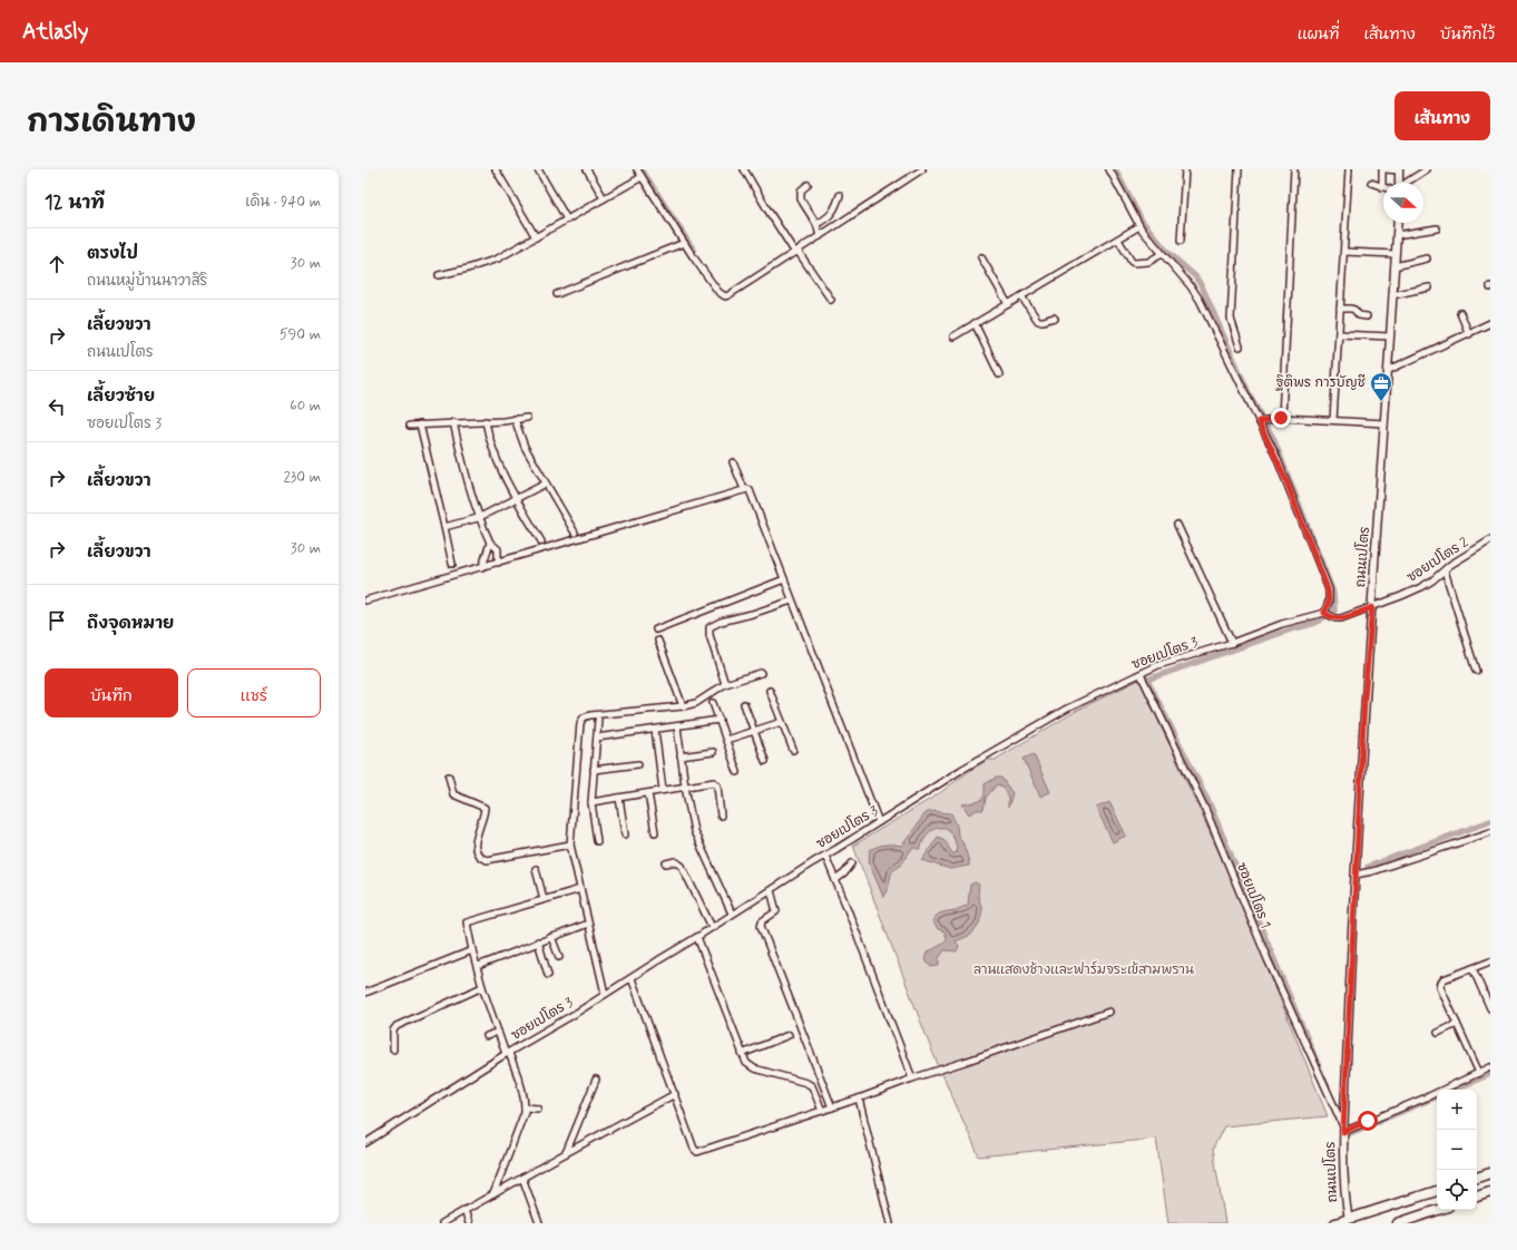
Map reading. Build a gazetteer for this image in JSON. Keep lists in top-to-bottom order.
{
  "streets": {
    "street": [
      "ถนนเปโตร",
      "ซอยเปโตร 2",
      "ซอยเปโตร 3",
      "ซอยเปโตร 1"
    ]
  },
  "crossings": [
    ["ถนนเปโตร", "ซอยเปโตร 2"],
    ["ถนนเปโตร", "ซอยเปโตร 1"],
    ["ซอยเปโตร 3", "ซอยเปโตร 1"]
  ],
  "parks": ["ลานแสดงช้างและฟาร์มจระเข้สามพราน"],
  "places": {
    "office": ["ฐิติพร การบัญชี"]
  },
  "north": "right",
  "page": {
    "header": "Atlasly",
    "nav": ["แผนที่", "เส้นทาง", "บันทึกไว้"],
    "title": "การเดินทาง",
    "buttons": [
      "เส้นทาง",
      ["บันทึก", "แชร์"]
    ],
    "heading": ["12 นาที", "เดิน · 940 m"],
    "list": [
      ["ตรงไป", "ถนนหมู่บ้านนาวาสิริ", "30 m"],
      ["เลี้ยวขวา", "ถนนเปโตร", "590 m"],
      ["เลี้ยวซ้าย", "ซอยเปโตร 3", "60 m"],
      ["เลี้ยวขวา", "230 m"],
      ["เลี้ยวขวา", "30 m"],
      "ถึงจุดหมาย"
    ],
    "map_buttons": ["+", "−"]
  }
}
